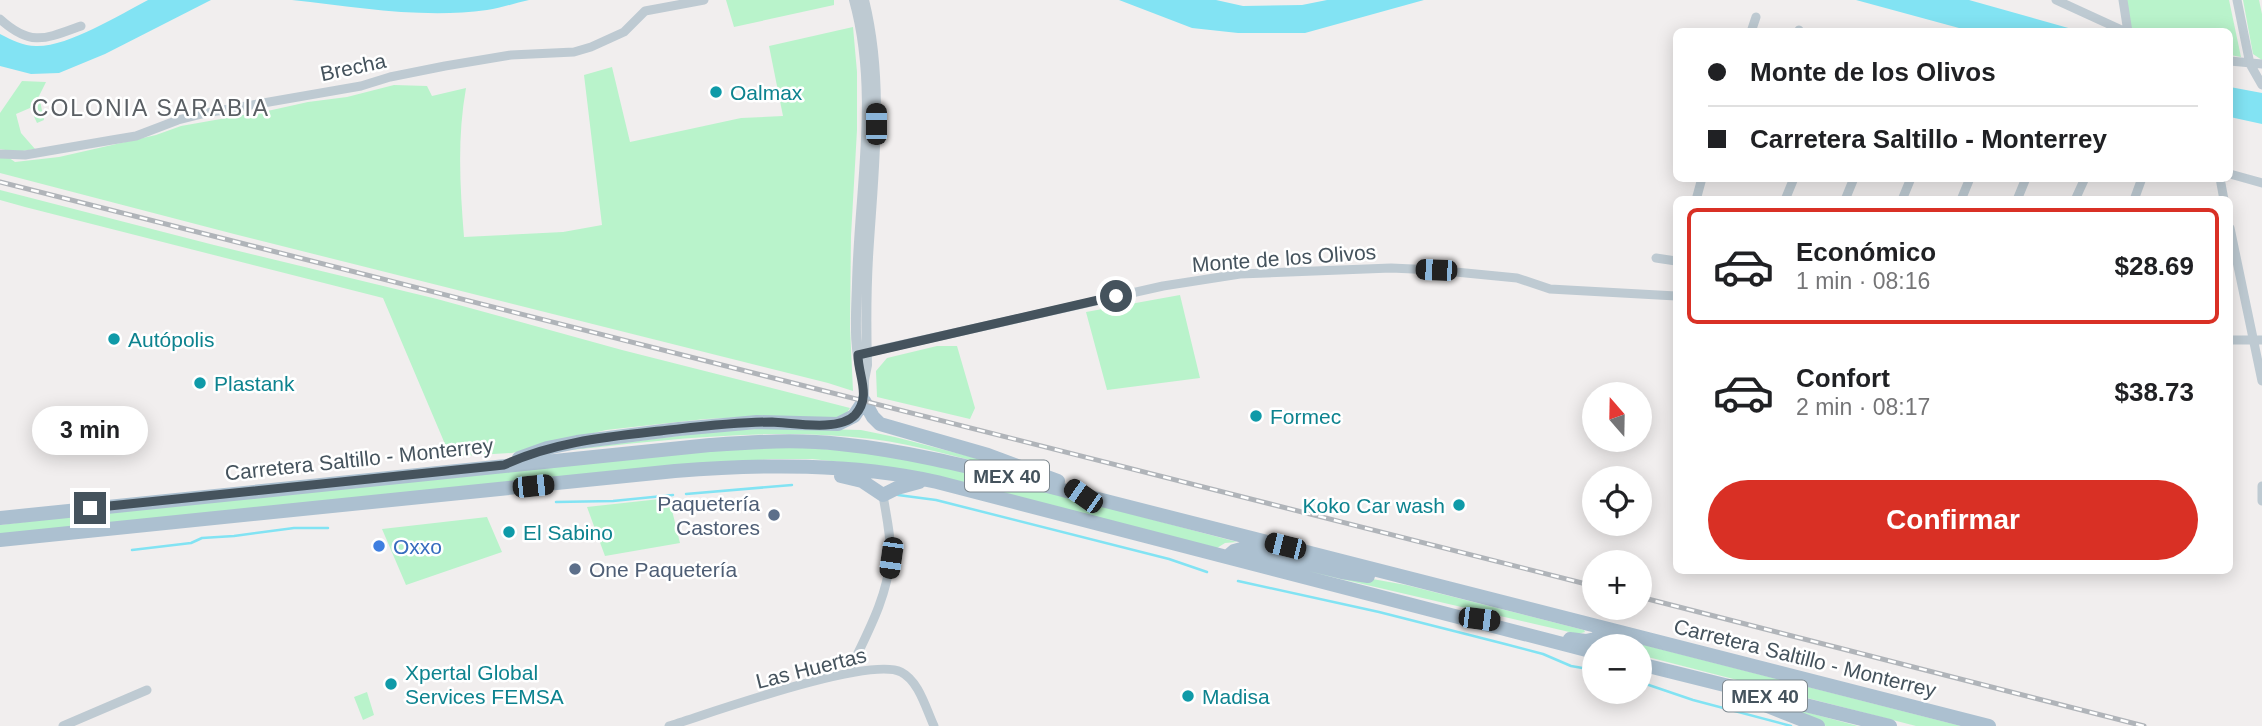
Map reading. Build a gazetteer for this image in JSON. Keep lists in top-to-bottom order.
{
  "streets": {
    "main road": ["Carretera Saltillo - Monterrey", "MEX 40"],
    "street": ["Brecha", "Monte de los Olivos", "Las Huertas"]
  },
  "districts": ["COLONIA SARABIA"],
  "places": [
    "Oalmax",
    "Autópolis",
    "Plastank",
    "Formec",
    "Koko Car wash",
    "Paquetería Castores",
    "El Sabino",
    "Oxxo",
    "One Paquetería",
    "Xpertal Global Services FEMSA",
    "Madisa"
  ],
  "north": "top",
  "page": {
    "banner": ["Monte de los Olivos", "Carretera Saltillo - Monterrey"],
    "list": [
      {
        "name": "Económico",
        "note": "1 min · 08:16",
        "value": "$28.69"
      },
      {
        "name": "Confort",
        "note": "2 min · 08:17",
        "value": "$38.73"
      }
    ],
    "map_buttons": ["+", "−"],
    "bubble": "3 min",
    "buttons": "Confirmar"
  }
}
